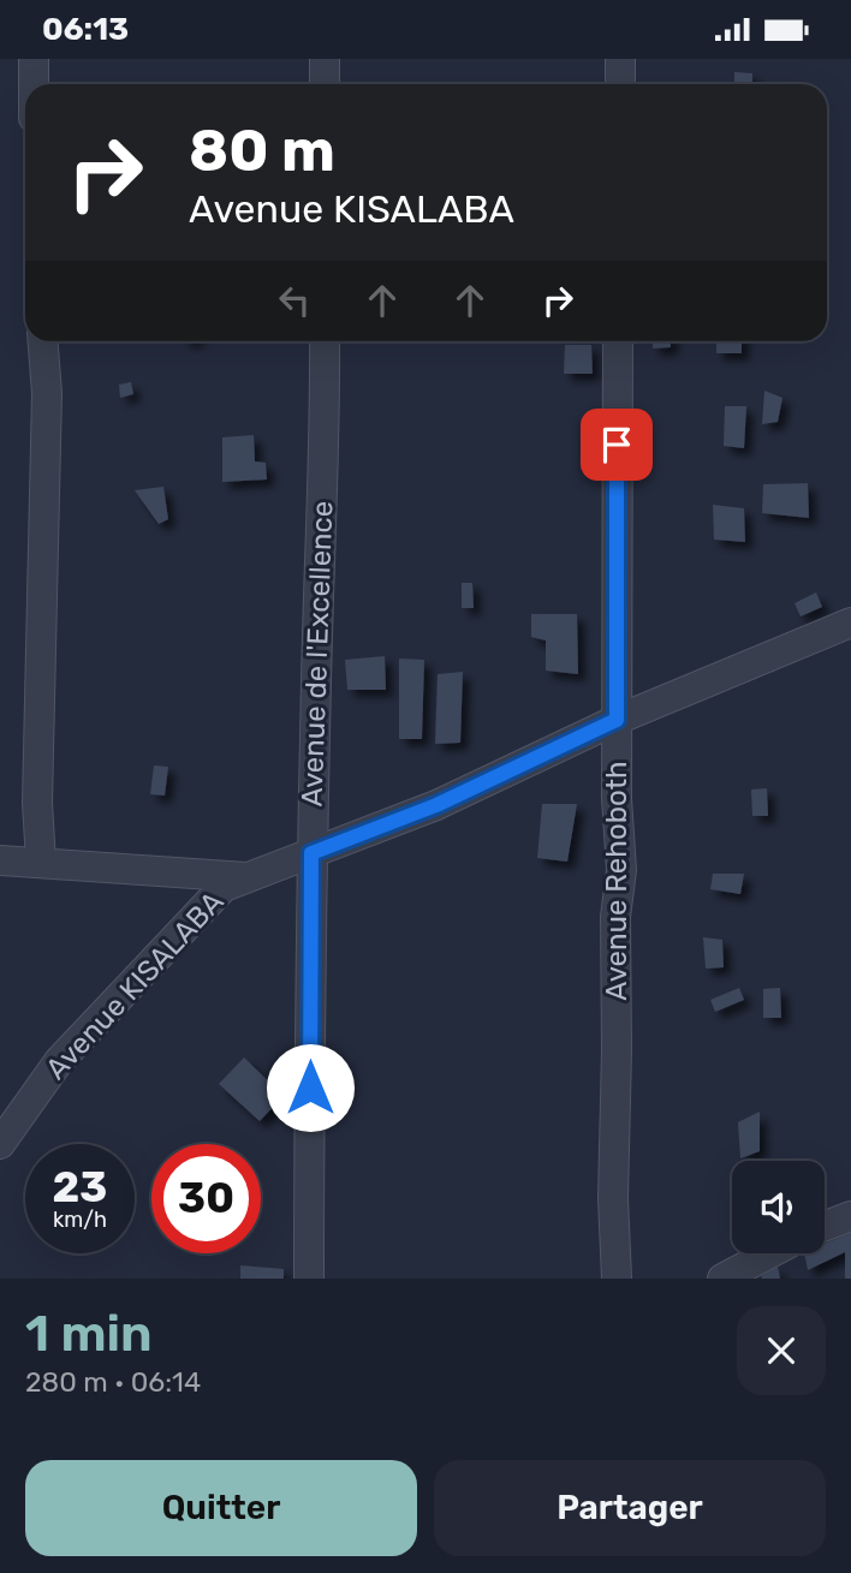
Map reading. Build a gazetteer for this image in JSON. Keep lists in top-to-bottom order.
{
  "streets": {
    "street": ["Avenue de l'Excellence", "Avenue Rehoboth", "Avenue KISALABA"]
  },
  "crossings": [
    ["Avenue de l'Excellence", "Avenue KISALABA"],
    ["Avenue Rehoboth", "Avenue KISALABA"]
  ],
  "page": {
    "status": "06:13",
    "turn": ["80 m", "Avenue KISALABA"],
    "speed": "23 km/h",
    "limit": "30",
    "heading": ["1 min", "280 m · 06:14"],
    "buttons": ["Quitter", "Partager"]
  }
}
